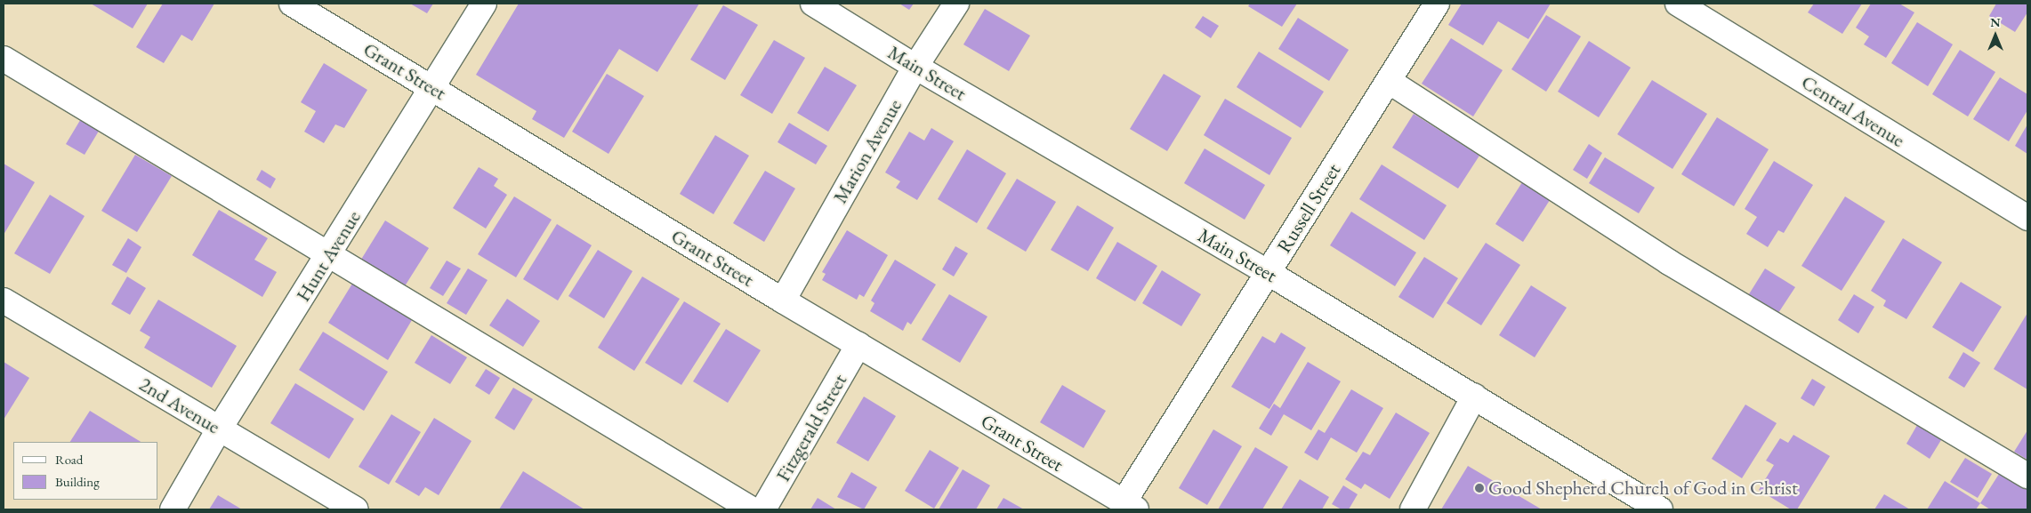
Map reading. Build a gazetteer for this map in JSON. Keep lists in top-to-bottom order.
{
  "streets": {
    "street": [
      "Grant Street",
      "Main Street",
      "Central Avenue",
      "Marion Avenue",
      "Russell Street",
      "Hunt Avenue",
      "2nd Avenue",
      "Fitzgerald Street"
    ]
  },
  "crossings": [
    ["Grant Street", "Marion Avenue"],
    ["Grant Street", "Russell Street"],
    ["Grant Street", "Hunt Avenue"],
    ["Grant Street", "Fitzgerald Street"],
    ["Main Street", "Marion Avenue"],
    ["Main Street", "Russell Street"],
    ["Hunt Avenue", "2nd Avenue"]
  ],
  "places": ["Good Shepherd Church of God in Christ"],
  "legend": ["Road", "Building"],
  "north": "top"
}
